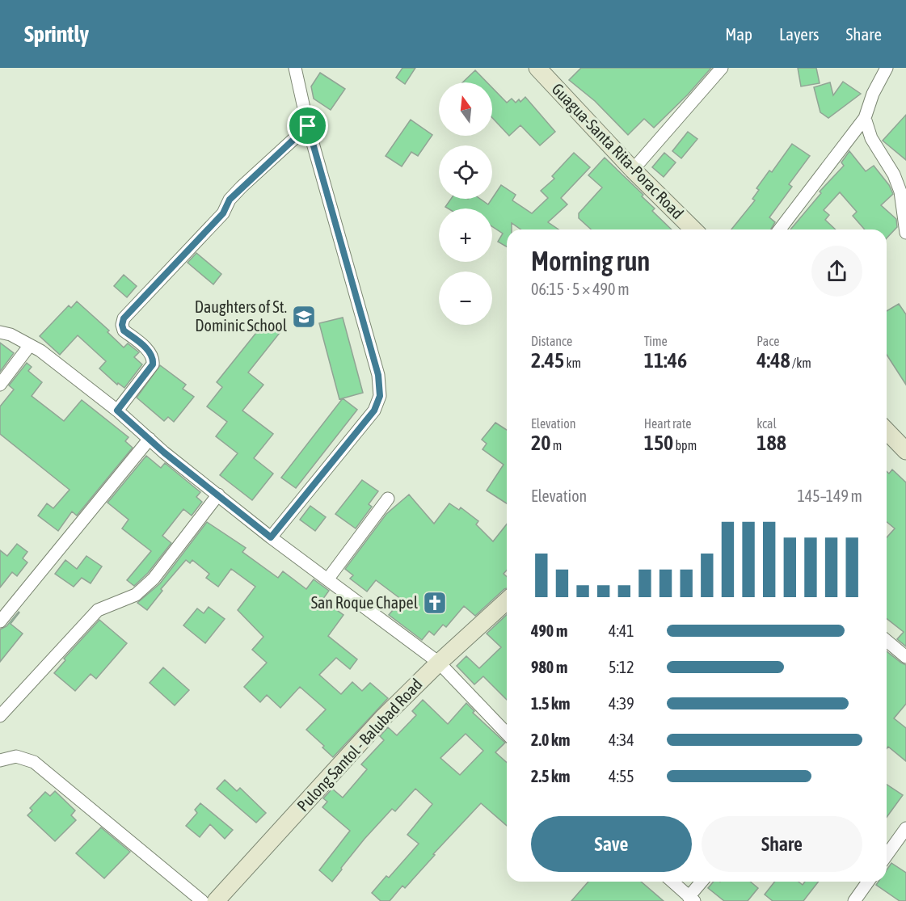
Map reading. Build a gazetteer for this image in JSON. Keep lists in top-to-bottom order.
{
  "streets": {
    "street": ["Guagua-Santa Rita-Porac Road", "Pulong Santol - Balubad Road"]
  },
  "places": {
    "school or university": ["Daughters of St. Dominic School"],
    "church": ["San Roque Chapel"]
  },
  "north": "top",
  "page": {
    "header": "Sprintly",
    "nav": ["Map", "Layers", "Share"],
    "map_buttons": ["+", "−"],
    "heading": ["Morning run", "06:15 · 5 × 490 m"],
    "stats": [
      ["Distance", "2.45 km"],
      ["Time", "11:46"],
      ["Pace", "4:48 /km"],
      ["Elevation", "20 m"],
      ["Heart rate", "150 bpm"],
      ["kcal", "188"]
    ],
    "chart": ["Elevation", "145–149 m"],
    "list": [
      {
        "name": "490 m",
        "note": "4:41"
      },
      {
        "name": "980 m",
        "note": "5:12"
      },
      {
        "name": "1.5 km",
        "note": "4:39"
      },
      {
        "name": "2.0 km",
        "note": "4:34"
      },
      {
        "name": "2.5 km",
        "note": "4:55"
      }
    ],
    "buttons": ["Save", "Share"]
  }
}
